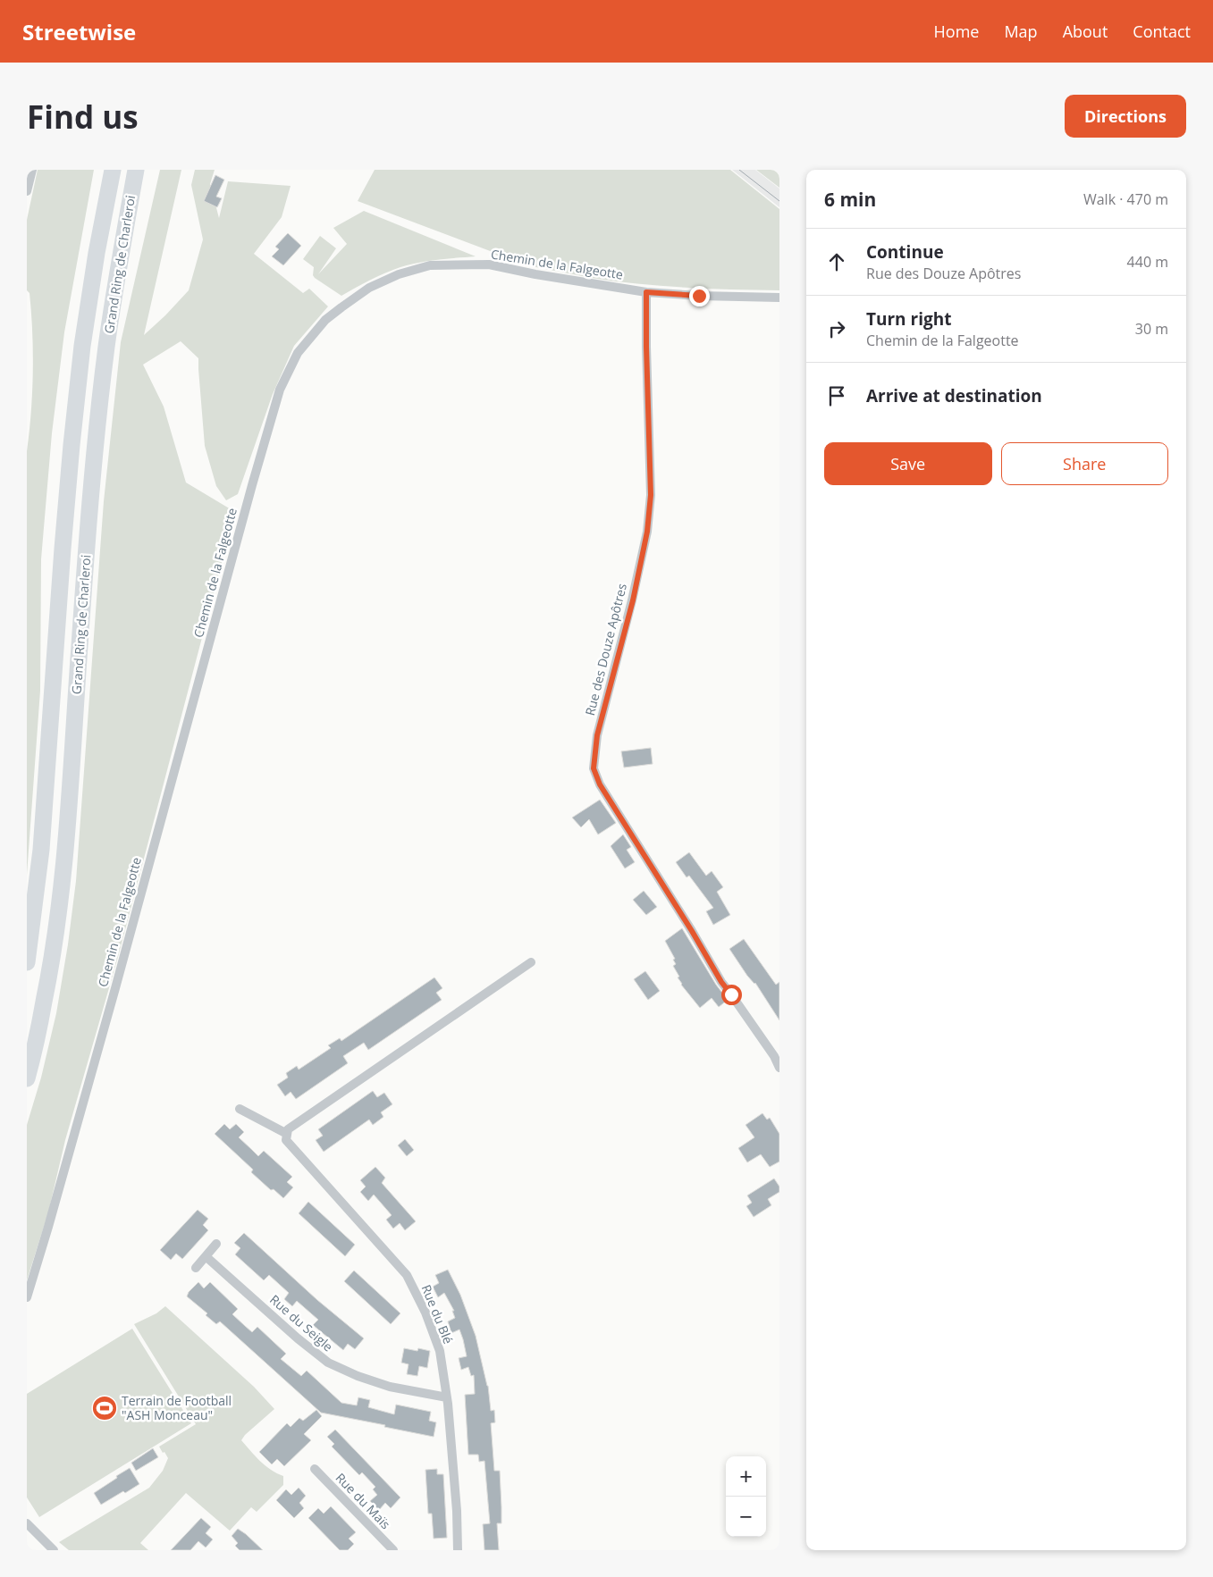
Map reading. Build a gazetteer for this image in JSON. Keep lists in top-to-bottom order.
{
  "streets": {
    "highway": ["Grand Ring de Charleroi"],
    "street": [
      "Chemin de la Falgeotte",
      "Rue des Douze Apôtres",
      "Rue du Blé",
      "Rue du Seigle",
      "Rue du Maïs"
    ]
  },
  "crossings": [
    ["Chemin de la Falgeotte", "Rue des Douze Apôtres"],
    ["Rue du Blé", "Rue du Seigle"]
  ],
  "places": {
    "sports": ["Terrain de Football \"ASH Monceau\""]
  },
  "page": {
    "header": "Streetwise",
    "nav": [
      "Home",
      "Map",
      "About",
      "Contact"
    ],
    "buttons": [
      "Directions",
      ["Save", "Share"]
    ],
    "title": "Find us",
    "heading": ["6 min", "Walk · 470 m"],
    "list": [
      ["Continue", "Rue des Douze Apôtres", "440 m"],
      ["Turn right", "Chemin de la Falgeotte", "30 m"],
      "Arrive at destination"
    ],
    "map_buttons": ["+", "−"]
  }
}
